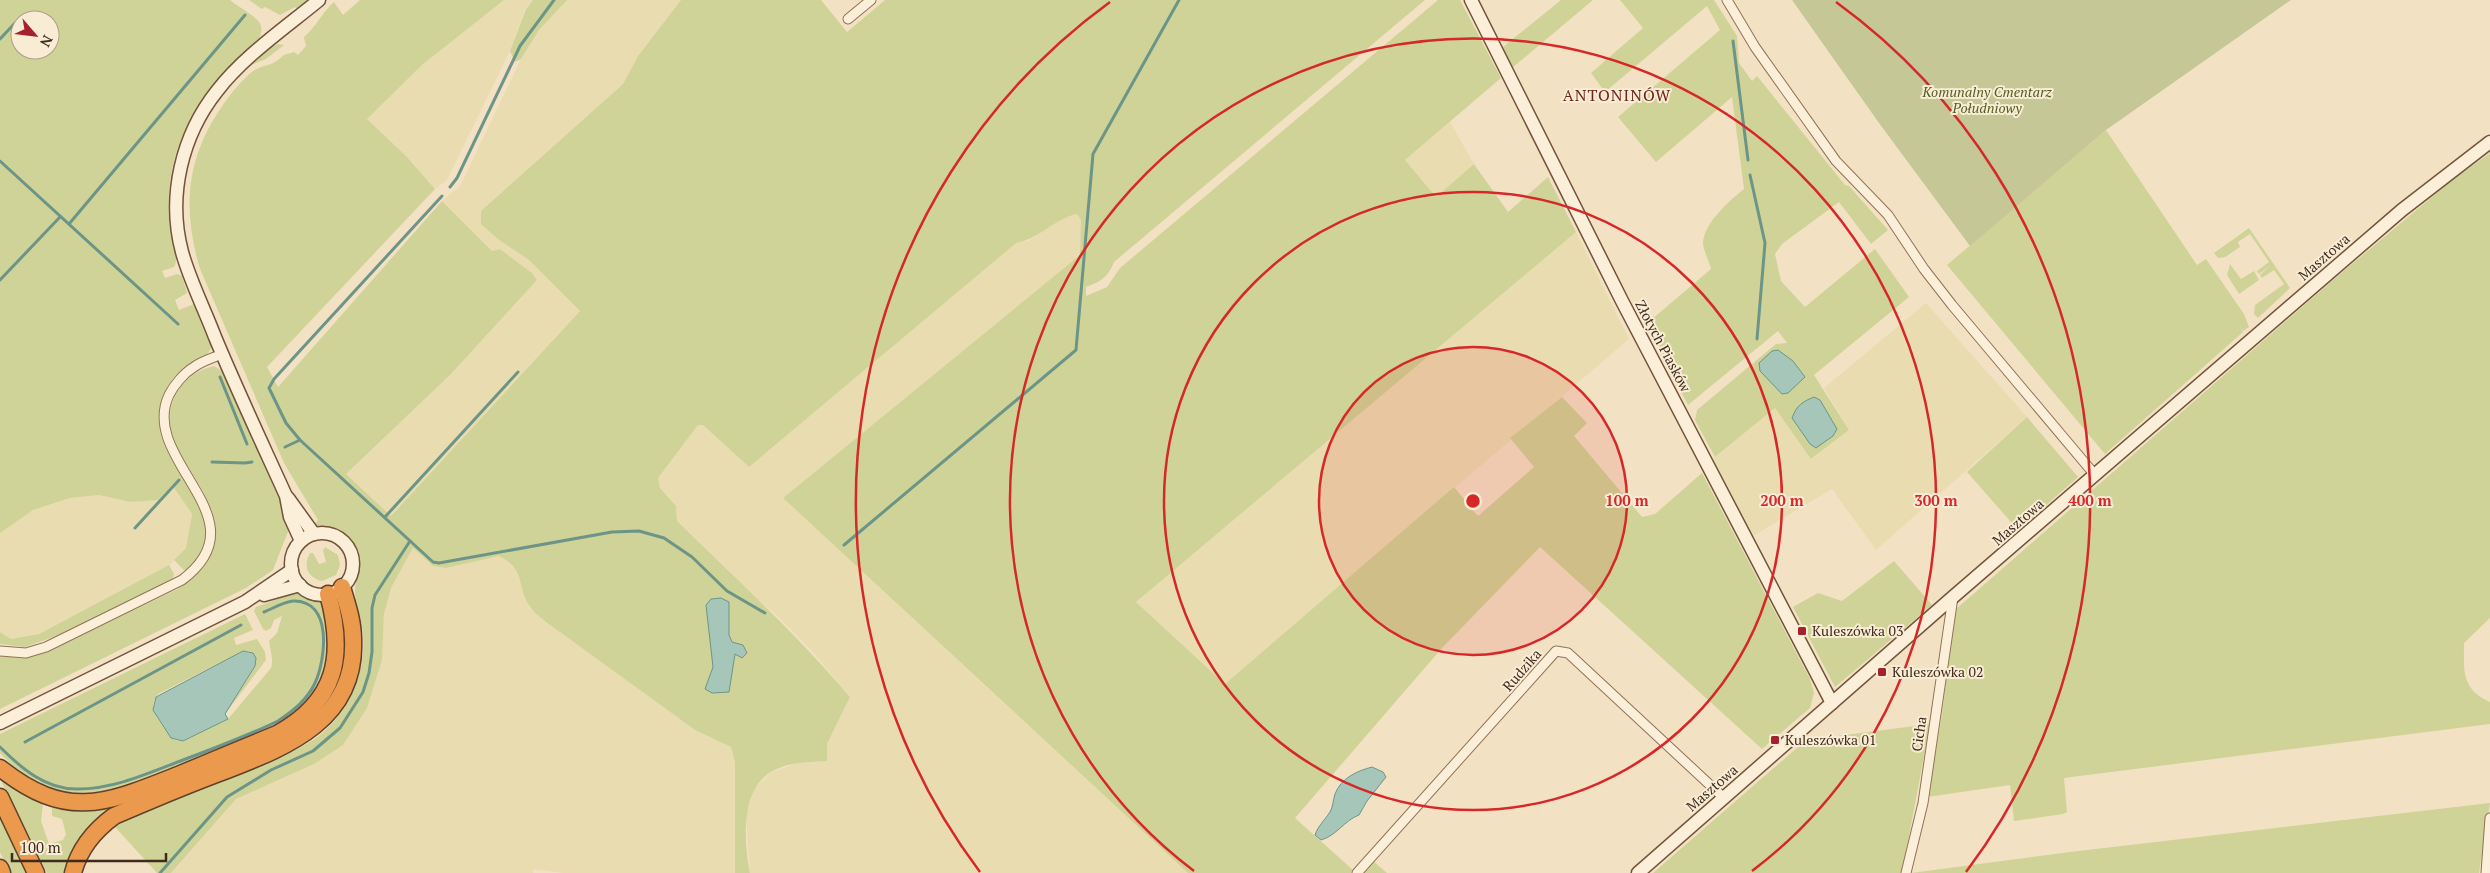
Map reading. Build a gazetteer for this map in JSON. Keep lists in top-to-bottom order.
{
  "streets": {
    "street": [
      "Masztowa",
      "Złotych Piasków",
      "Rudzika",
      "Cicha"
    ]
  },
  "crossings": [
    ["Masztowa", "Złotych Piasków"],
    ["Masztowa", "Rudzika"],
    ["Masztowa", "Cicha"]
  ],
  "districts": ["ANTONINÓW"],
  "parks": ["Komunalny Cmentarz Południowy"],
  "places": {
    "transit": ["Kuleszówka 03", "Kuleszówka 02", "Kuleszówka 01"]
  },
  "scale_bar": "100 m",
  "north": "bottom right",
  "rings": [
    "100 m",
    "200 m",
    "300 m",
    "400 m"
  ]
}
